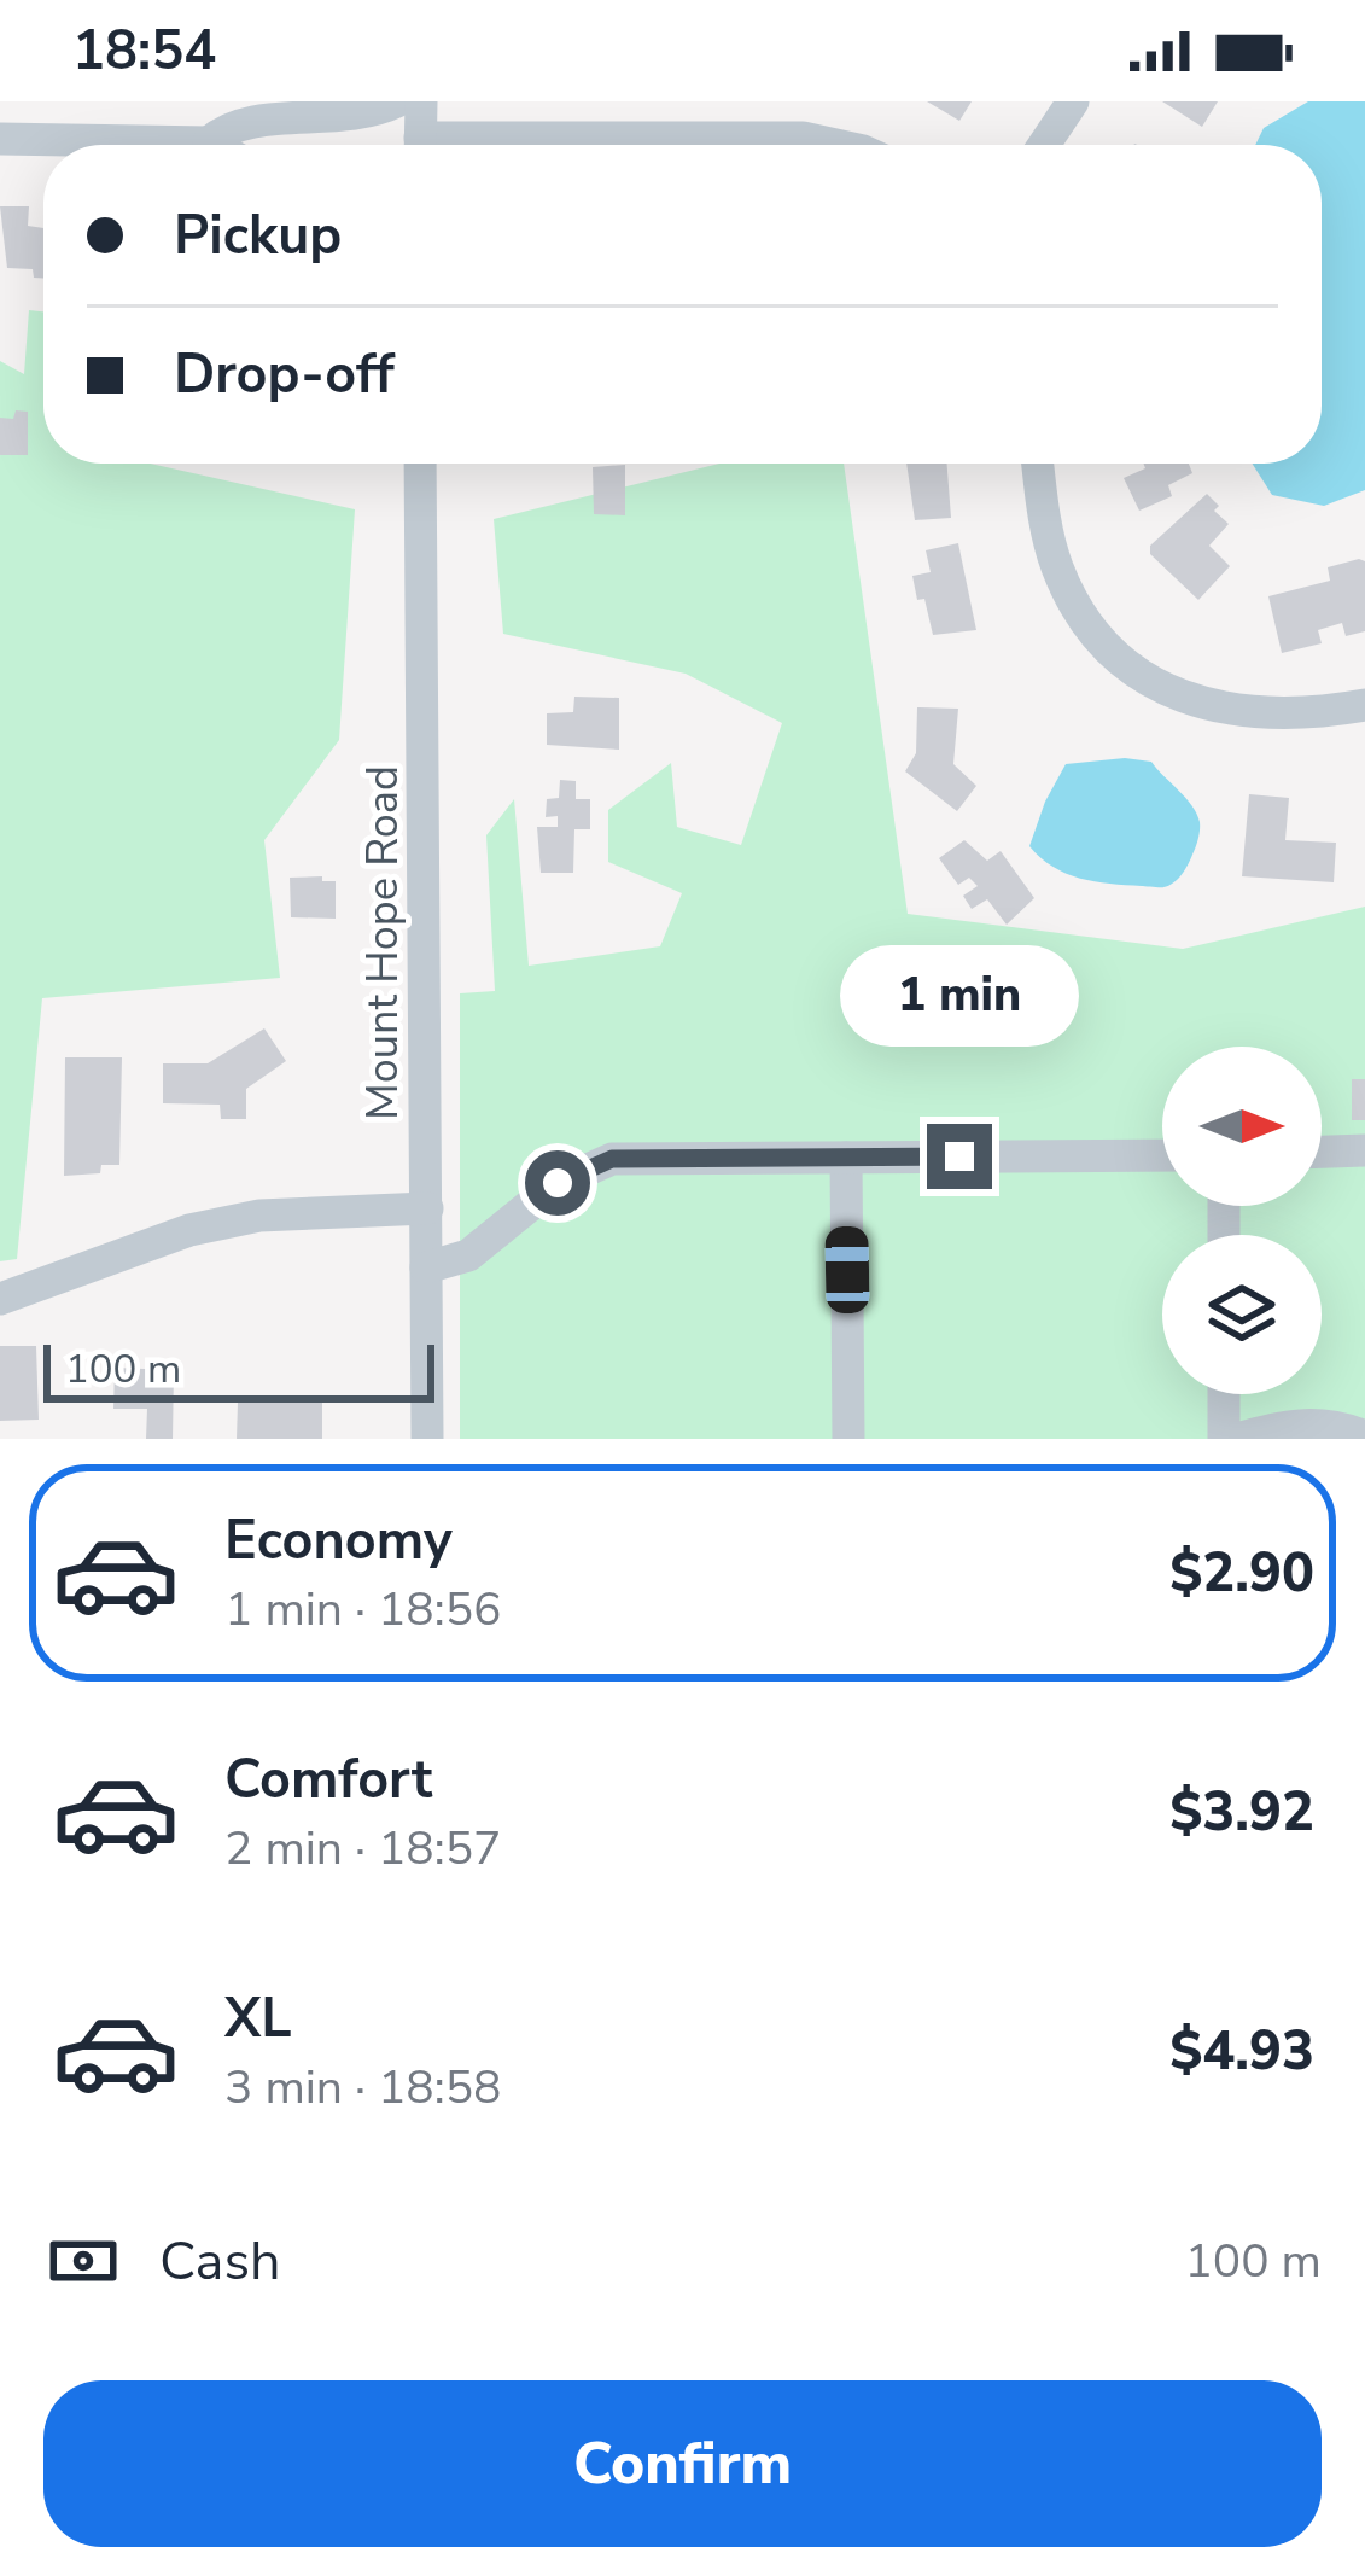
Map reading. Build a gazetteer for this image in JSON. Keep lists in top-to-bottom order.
{
  "streets": {
    "street": ["Mount Hope Road"]
  },
  "scale_bar": "100 m",
  "north": "right",
  "page": {
    "status": "18:54",
    "banner": ["Pickup", "Drop-off"],
    "bubble": "1 min",
    "scale": "100 m",
    "list": [
      {
        "name": "Economy",
        "note": "1 min · 18:56",
        "value": "$2.90"
      },
      {
        "name": "Comfort",
        "note": "2 min · 18:57",
        "value": "$3.92"
      },
      {
        "name": "XL",
        "note": "3 min · 18:58",
        "value": "$4.93"
      }
    ],
    "pay": ["Cash", "100 m"],
    "buttons": "Confirm"
  }
}
